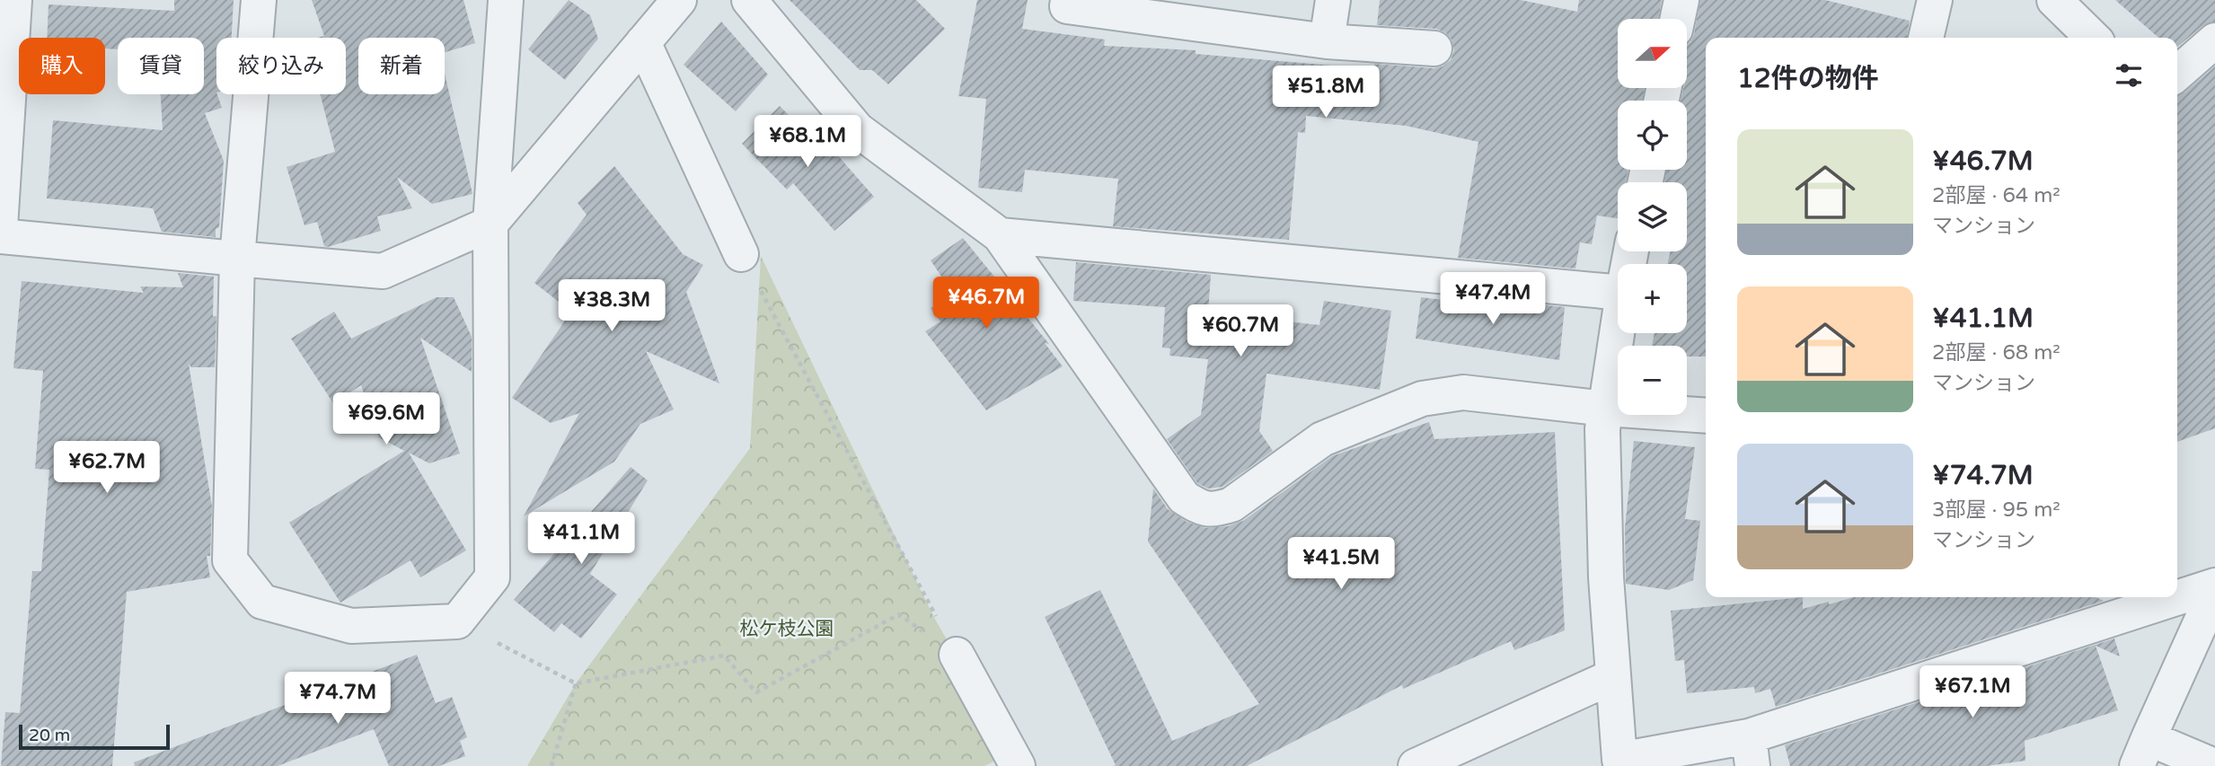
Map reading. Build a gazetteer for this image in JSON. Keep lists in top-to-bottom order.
{
  "parks": ["松ケ枝公園"],
  "scale_bar": "20 m",
  "north": "right",
  "page": {
    "map_buttons": ["+", "−"],
    "chip": [
      "購入",
      "賃貸",
      "絞り込み",
      "新着"
    ],
    "heading": "12件の物件",
    "price": [
      "¥51.8M",
      "¥68.1M",
      "¥47.4M",
      "¥46.7M",
      "¥38.3M",
      "¥60.7M",
      "¥69.6M",
      "¥62.7M",
      "¥41.1M",
      "¥41.5M",
      "¥67.1M",
      "¥74.7M"
    ],
    "list": [
      {
        "name": "¥46.7M",
        "note": "2部屋 · 64 m² · マンション"
      },
      {
        "name": "¥41.1M",
        "note": "2部屋 · 68 m² · マンション"
      },
      {
        "name": "¥74.7M",
        "note": "3部屋 · 95 m² · マンション"
      }
    ],
    "scale": "20 m"
  }
}
